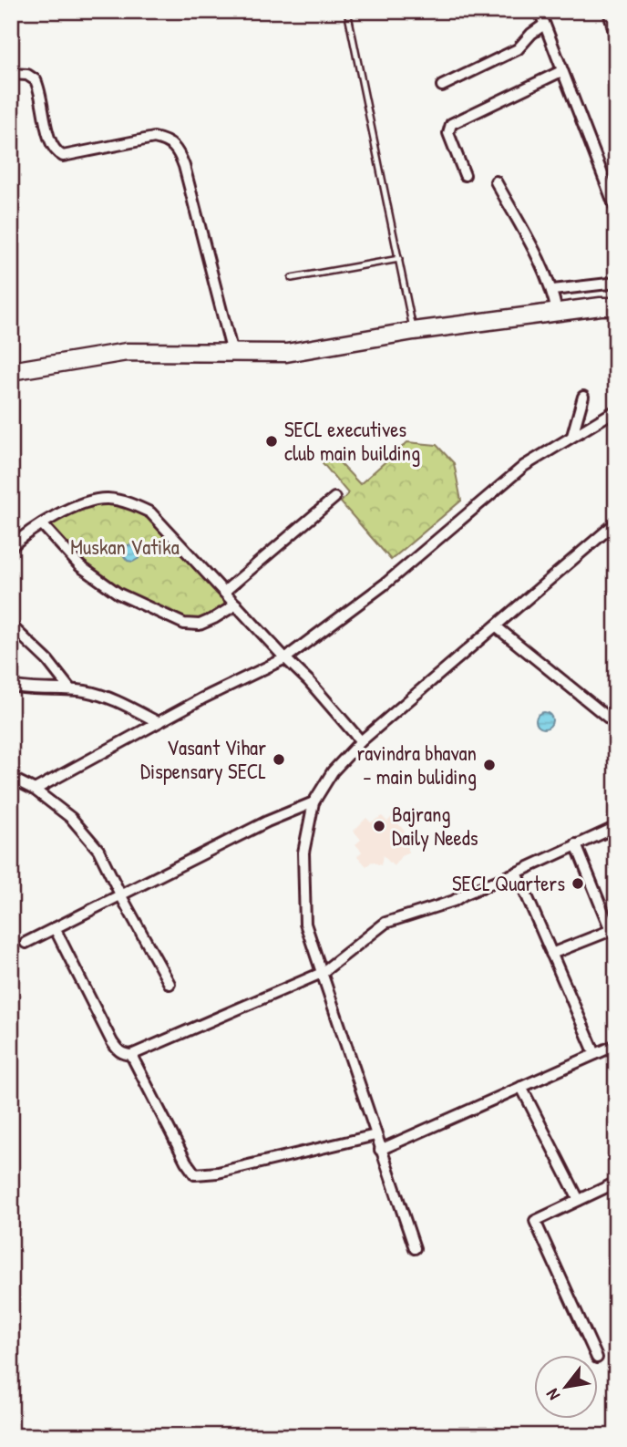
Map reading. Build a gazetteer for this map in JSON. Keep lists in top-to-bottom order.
{
  "parks": ["Muskan Vatika"],
  "places": [
    "SECL executives club main building",
    "Vasant Vihar Dispensary SECL",
    "ravindra bhavan - main buliding",
    "Bajrang Daily Needs",
    "SECL Quarters"
  ],
  "north": "bottom left"
}
